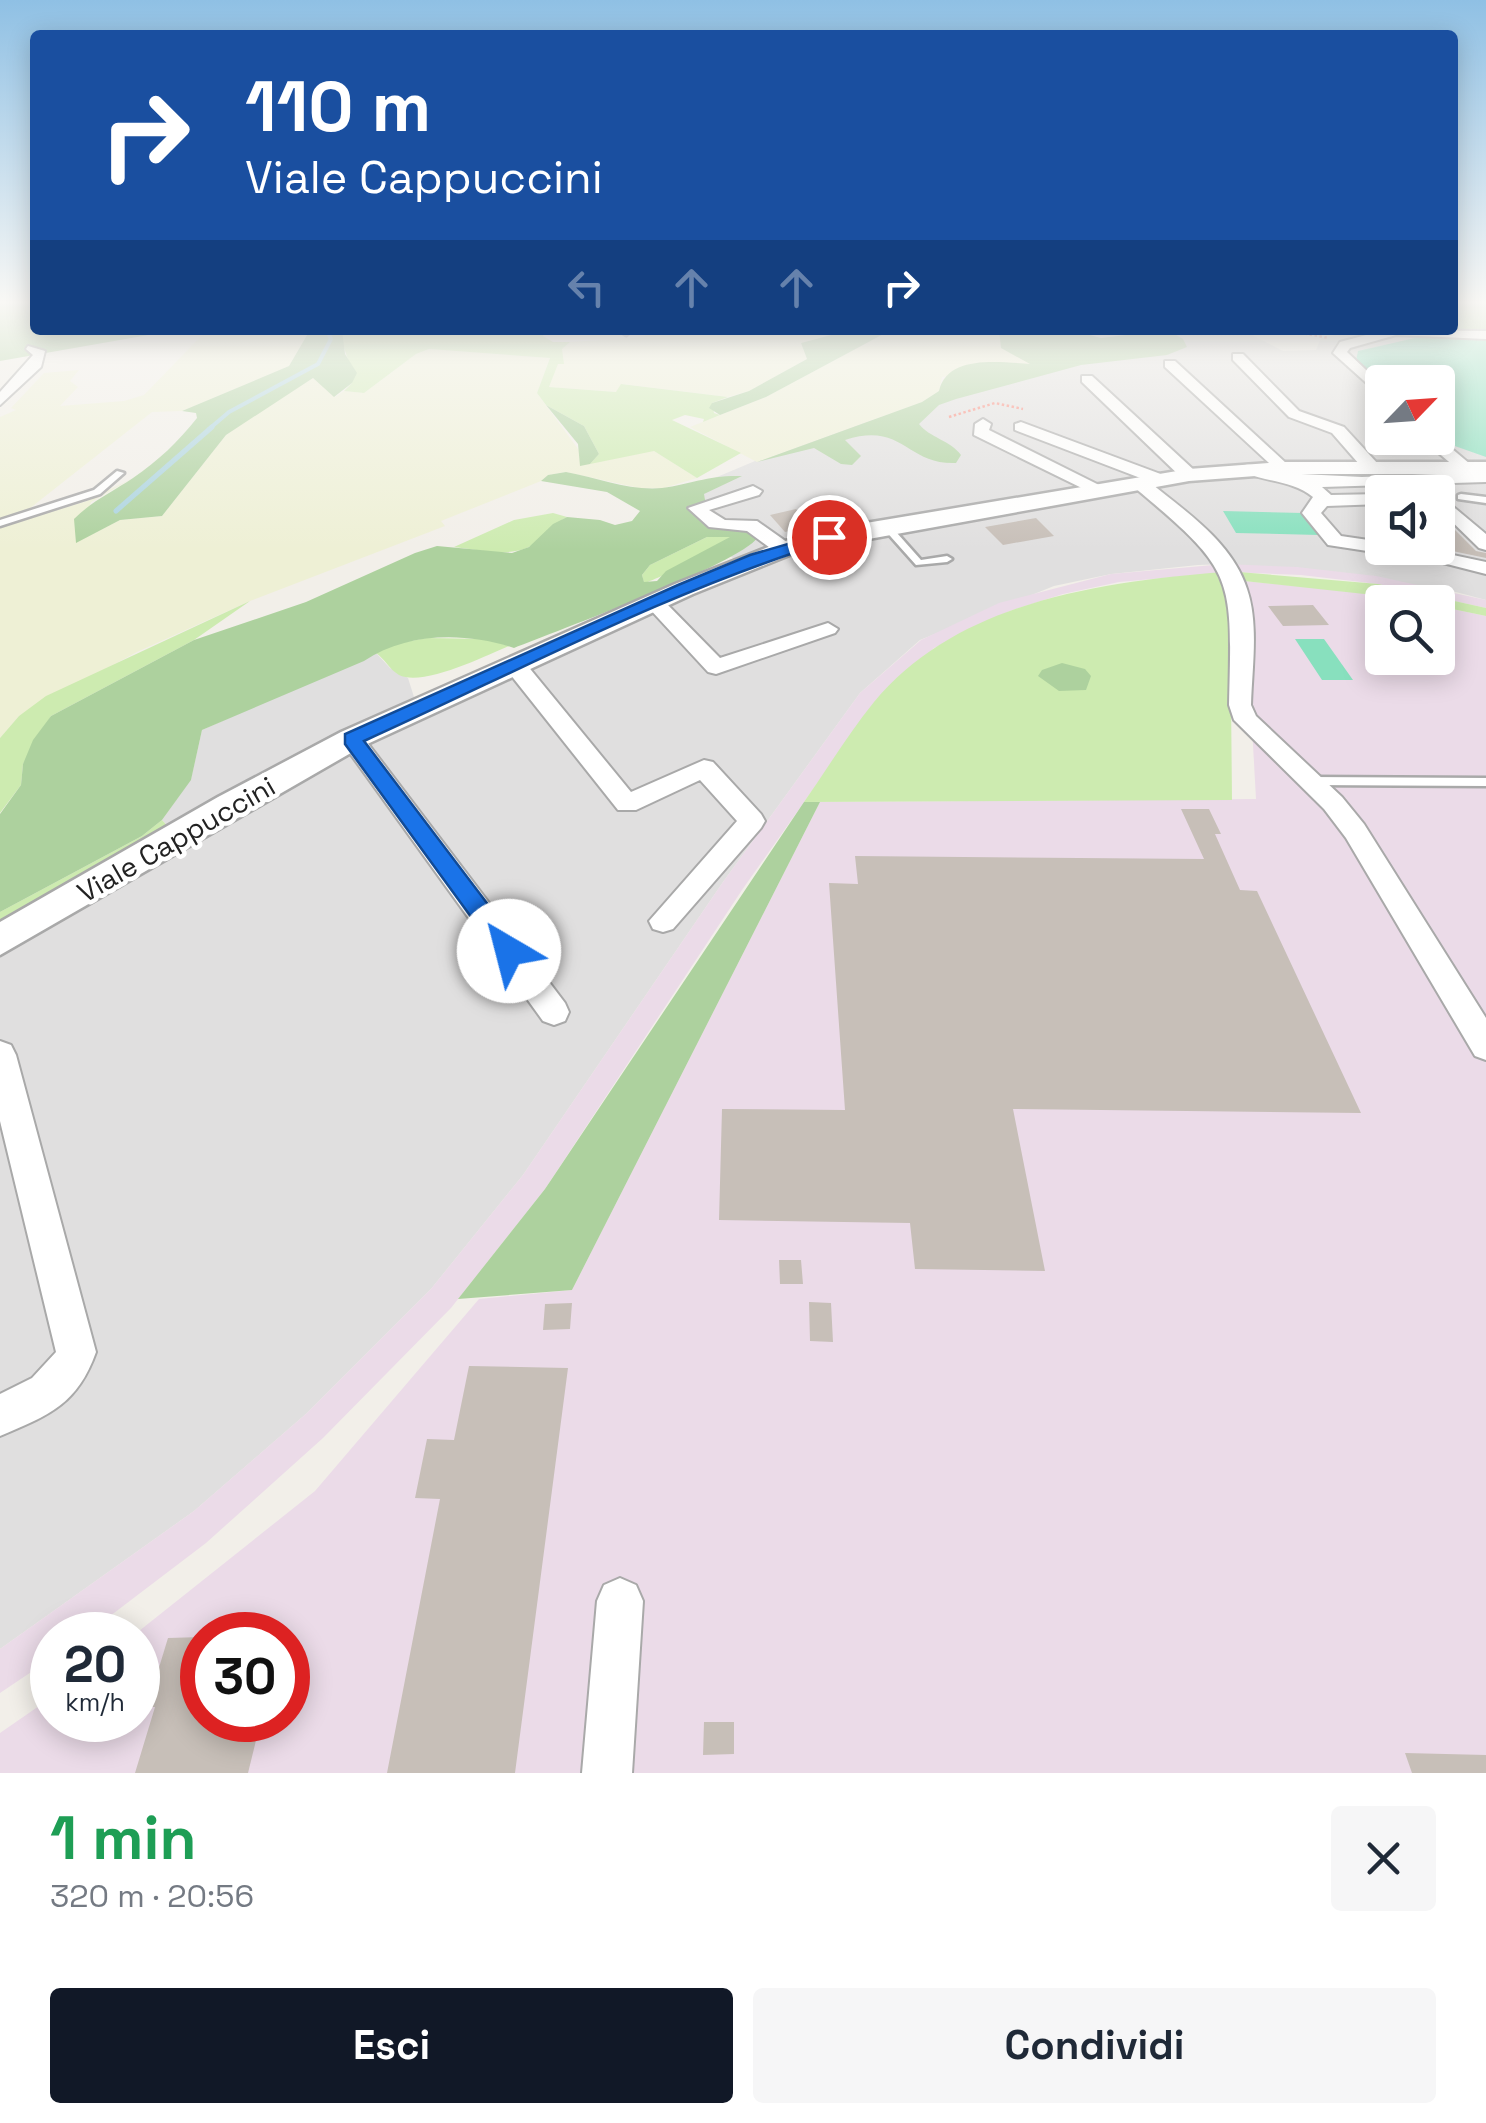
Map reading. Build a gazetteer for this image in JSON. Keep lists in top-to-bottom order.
{
  "streets": {
    "street": ["Viale Cappuccini"]
  },
  "north": "top right",
  "page": {
    "turn": ["110 m", "Viale Cappuccini"],
    "speed": "20 km/h",
    "limit": "30",
    "heading": ["1 min", "320 m · 20:56"],
    "buttons": ["Esci", "Condividi"]
  }
}
